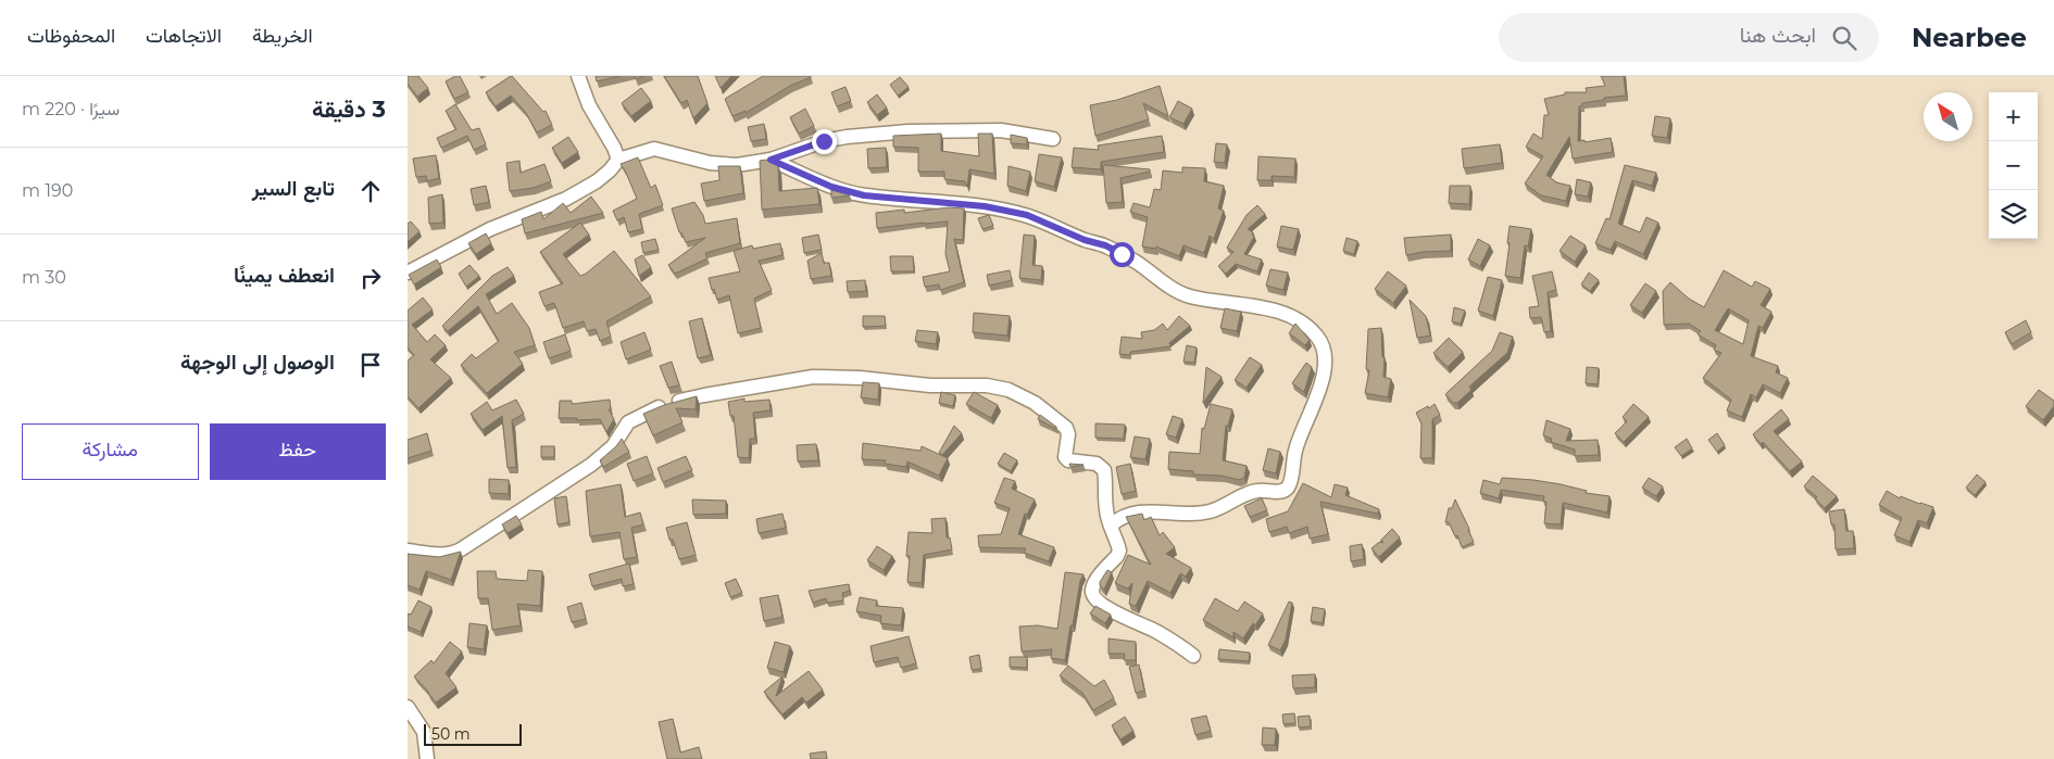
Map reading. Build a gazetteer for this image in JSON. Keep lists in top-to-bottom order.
{
  "scale_bar": "50 m",
  "north": "top left",
  "page": {
    "header": "Nearbee",
    "search": "ابحث هنا",
    "nav": ["الخريطة", "الاتجاهات", "المحفوظات"],
    "heading": ["3 دقيقة", "سيرًا · 220 m"],
    "map_buttons": ["+", "−"],
    "list": [
      ["تابع السير", "190 m"],
      ["انعطف يمينًا", "30 m"],
      "الوصول إلى الوجهة"
    ],
    "buttons": ["حفظ", "مشاركة"],
    "scale": "50 m"
  }
}
